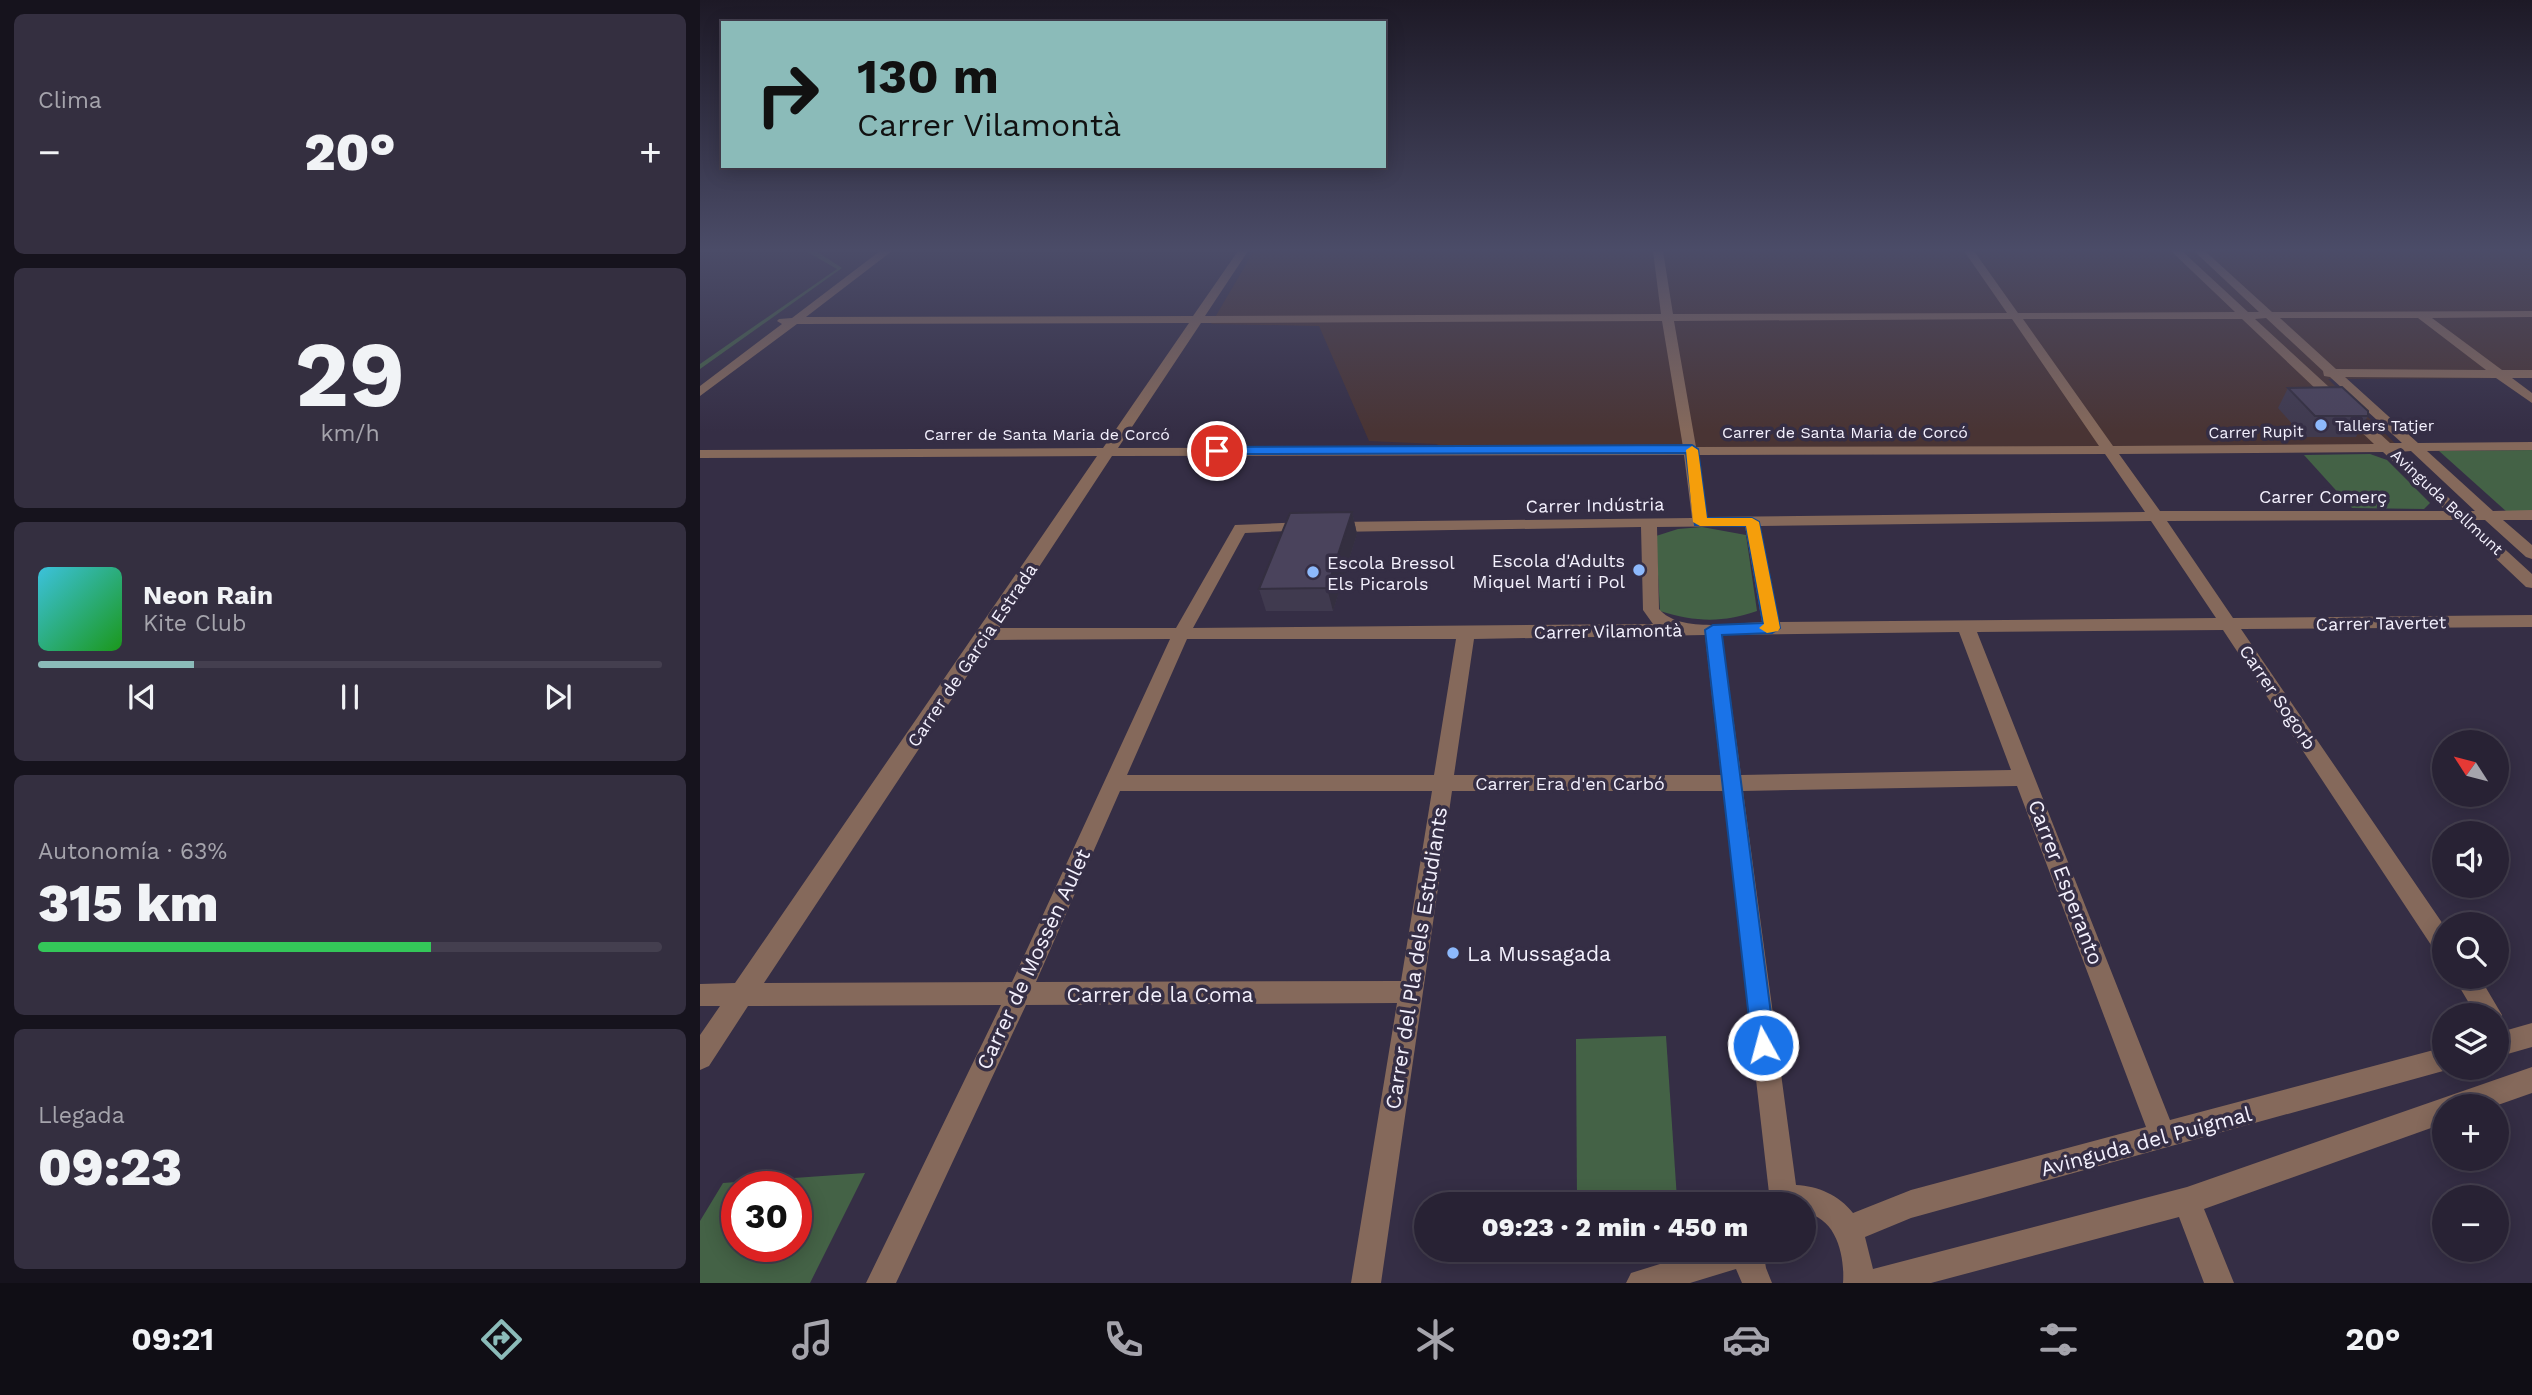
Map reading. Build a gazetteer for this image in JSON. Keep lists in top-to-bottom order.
{
  "streets": {
    "street": [
      "Carrer de Santa Maria de Corcó",
      "Carrer Rupit",
      "Carrer Comerç",
      "Avinguda Bellmunt",
      "Carrer Indústria",
      "Carrer Tavertet",
      "Carrer Vilamontà",
      "Carrer de Garcia Estrada",
      "Carrer Sogorb",
      "Carrer Era d'en Carbó",
      "Carrer Esperanto",
      "Carrer del Pla dels Estudiants",
      "Carrer de Mossèn Aulet",
      "Carrer de la Coma",
      "Avinguda del Puigmal"
    ]
  },
  "crossings": [
    ["Carrer de Santa Maria de Corcó", "Carrer Rupit"],
    ["Carrer de Santa Maria de Corcó", "Carrer de Garcia Estrada"],
    ["Carrer de Santa Maria de Corcó", "Carrer Sogorb"],
    ["Carrer Rupit", "Avinguda Bellmunt"],
    ["Carrer Rupit", "Carrer Sogorb"],
    ["Carrer Comerç", "Avinguda Bellmunt"],
    ["Carrer Comerç", "Carrer Indústria"],
    ["Carrer Comerç", "Carrer Sogorb"],
    ["Carrer Indústria", "Carrer Vilamontà"],
    ["Carrer Indústria", "Carrer Sogorb"],
    ["Carrer Indústria", "Carrer de Mossèn Aulet"],
    ["Carrer Tavertet", "Carrer Vilamontà"],
    ["Carrer Tavertet", "Carrer Sogorb"],
    ["Carrer Vilamontà", "Carrer de Garcia Estrada"],
    ["Carrer Vilamontà", "Carrer Sogorb"],
    ["Carrer Vilamontà", "Carrer Esperanto"],
    ["Carrer Vilamontà", "Carrer del Pla dels Estudiants"],
    ["Carrer Vilamontà", "Carrer de Mossèn Aulet"],
    ["Carrer de Garcia Estrada", "Carrer de la Coma"],
    ["Carrer Era d'en Carbó", "Carrer Esperanto"],
    ["Carrer Era d'en Carbó", "Carrer del Pla dels Estudiants"],
    ["Carrer Era d'en Carbó", "Carrer de Mossèn Aulet"],
    ["Carrer Esperanto", "Avinguda del Puigmal"],
    ["Carrer del Pla dels Estudiants", "Carrer de la Coma"],
    ["Carrer de Mossèn Aulet", "Carrer de la Coma"]
  ],
  "places": [
    "Tallers Tatjer",
    "Escola d'Adults Miquel Martí i Pol",
    "Escola Bressol Els Picarols",
    "La Mussagada"
  ],
  "north": "top left",
  "page": {
    "tile": [
      "Clima",
      ["29", "km/h"],
      ["Autonomía · 63%", "315 km"],
      ["Llegada", "09:23"]
    ],
    "turn": ["130 m", "Carrer Vilamontà"],
    "heat": ["−", "20°", "+"],
    "song": ["Neon Rain", "Kite Club"],
    "map_buttons": ["+", "−"],
    "limit": "30",
    "trip": "09:23 · 2 min · 450 m",
    "tabs": ["09:21", "20°"]
  }
}
